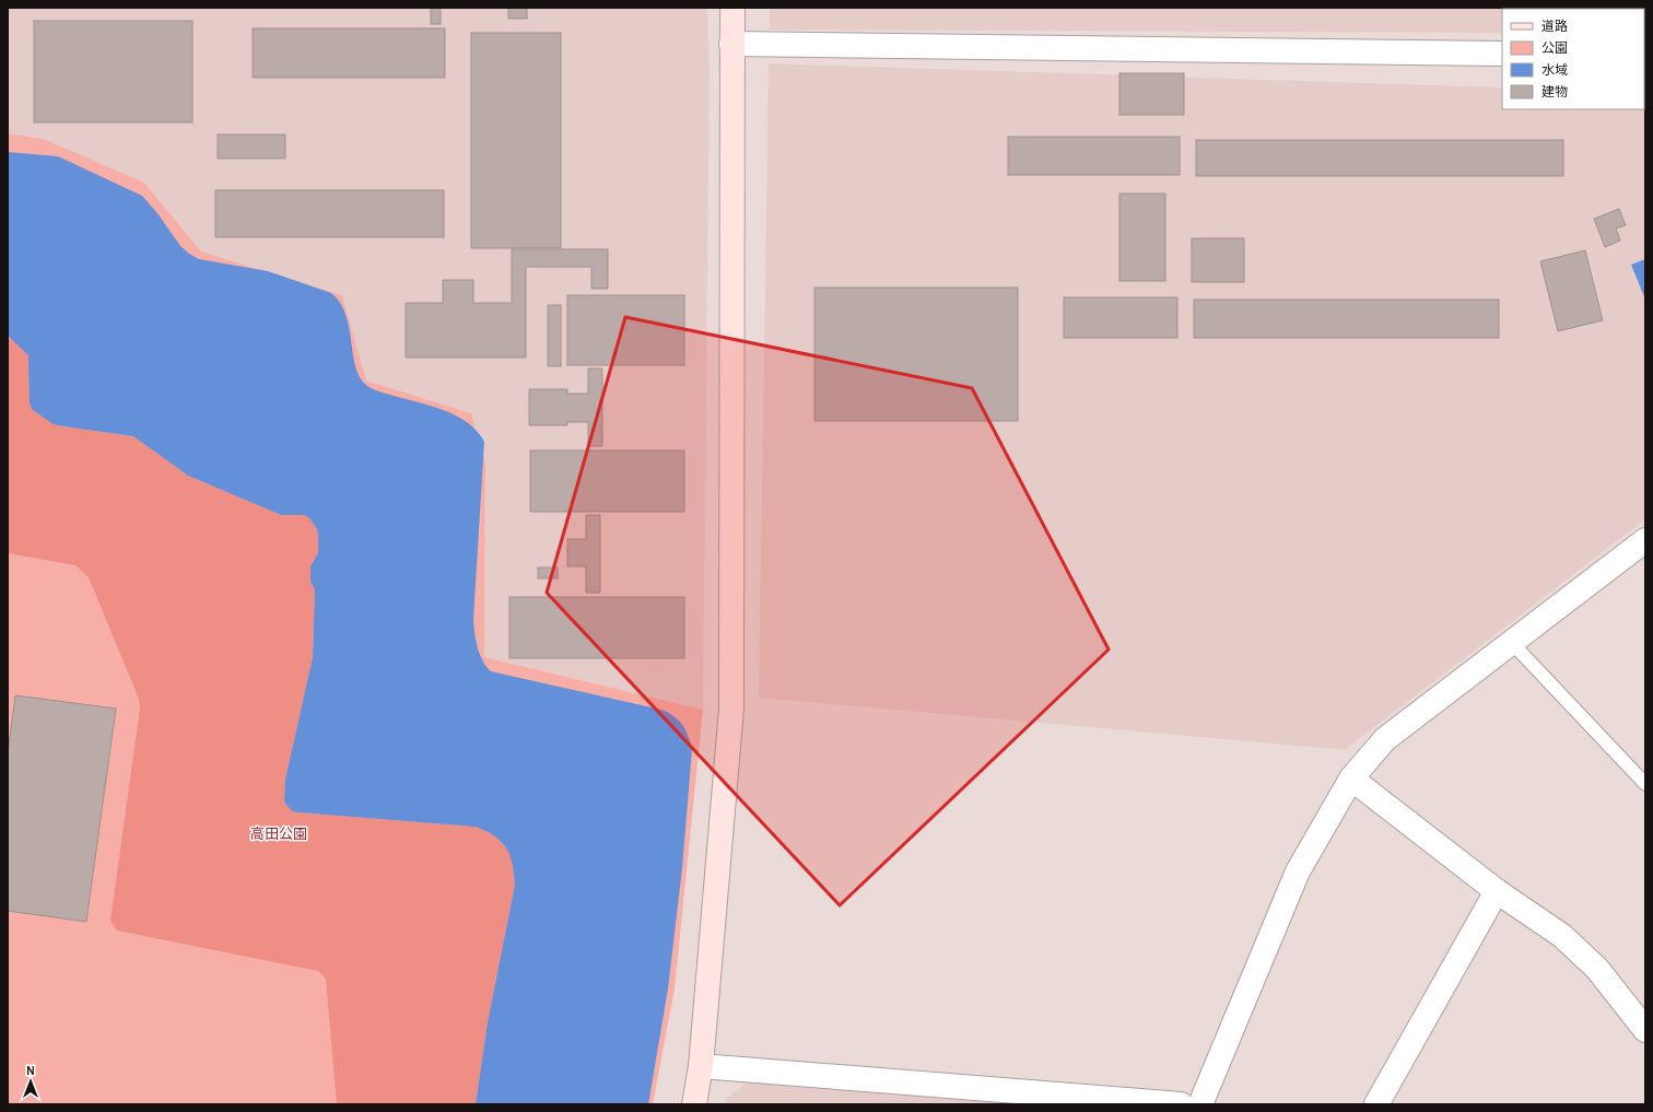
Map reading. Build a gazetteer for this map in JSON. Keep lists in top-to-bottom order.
{
  "parks": ["高田公園"],
  "legend": [
    "道路",
    "公園",
    "水域",
    "建物"
  ],
  "north": "top"
}
